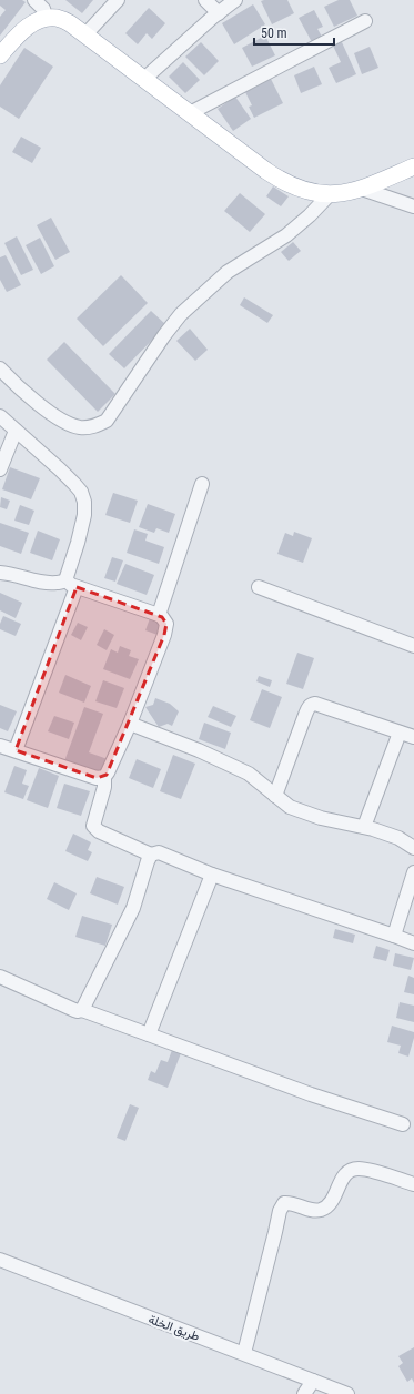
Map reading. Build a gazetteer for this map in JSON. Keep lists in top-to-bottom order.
{
  "streets": {
    "street": ["طريق الخلة"]
  },
  "scale_bar": "50 m"
}
